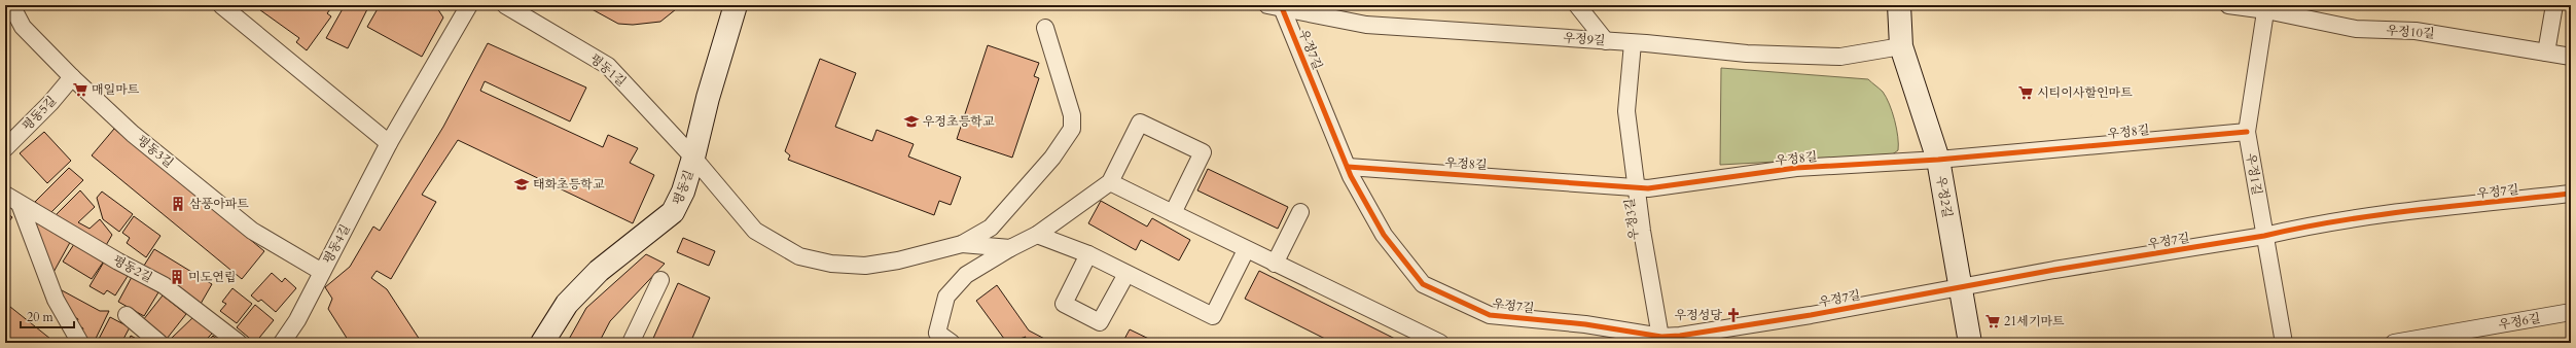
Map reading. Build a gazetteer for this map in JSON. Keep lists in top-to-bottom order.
{
  "streets": {
    "street": [
      "우정10길",
      "우정9길",
      "우정7길",
      "평동1길",
      "평동5길",
      "우정8길",
      "평동3길",
      "우정1길",
      "평동길",
      "우정2길",
      "우정3길",
      "평동4길",
      "평동2길",
      "우정6길"
    ]
  },
  "crossings": [
    ["우정10길", "우정1길"],
    ["우정9길", "우정7길"],
    ["우정9길", "우정2길"],
    ["우정9길", "우정3길"],
    ["우정7길", "우정8길"],
    ["우정7길", "우정1길"],
    ["우정7길", "우정2길"],
    ["우정7길", "우정3길"],
    ["평동1길", "평동길"],
    ["평동5길", "평동3길"],
    ["우정8길", "우정1길"],
    ["우정8길", "우정2길"],
    ["우정8길", "우정3길"],
    ["평동3길", "평동4길"]
  ],
  "places": {
    "supermarket": ["매일마트", "시티이사할인마트", "21세기마트"],
    "school or university": ["우정초등학교", "태화초등학교"],
    "building": ["삼풍아파트", "미도연립"],
    "church": ["우정성당"]
  },
  "scale_bar": "20 m"
}
